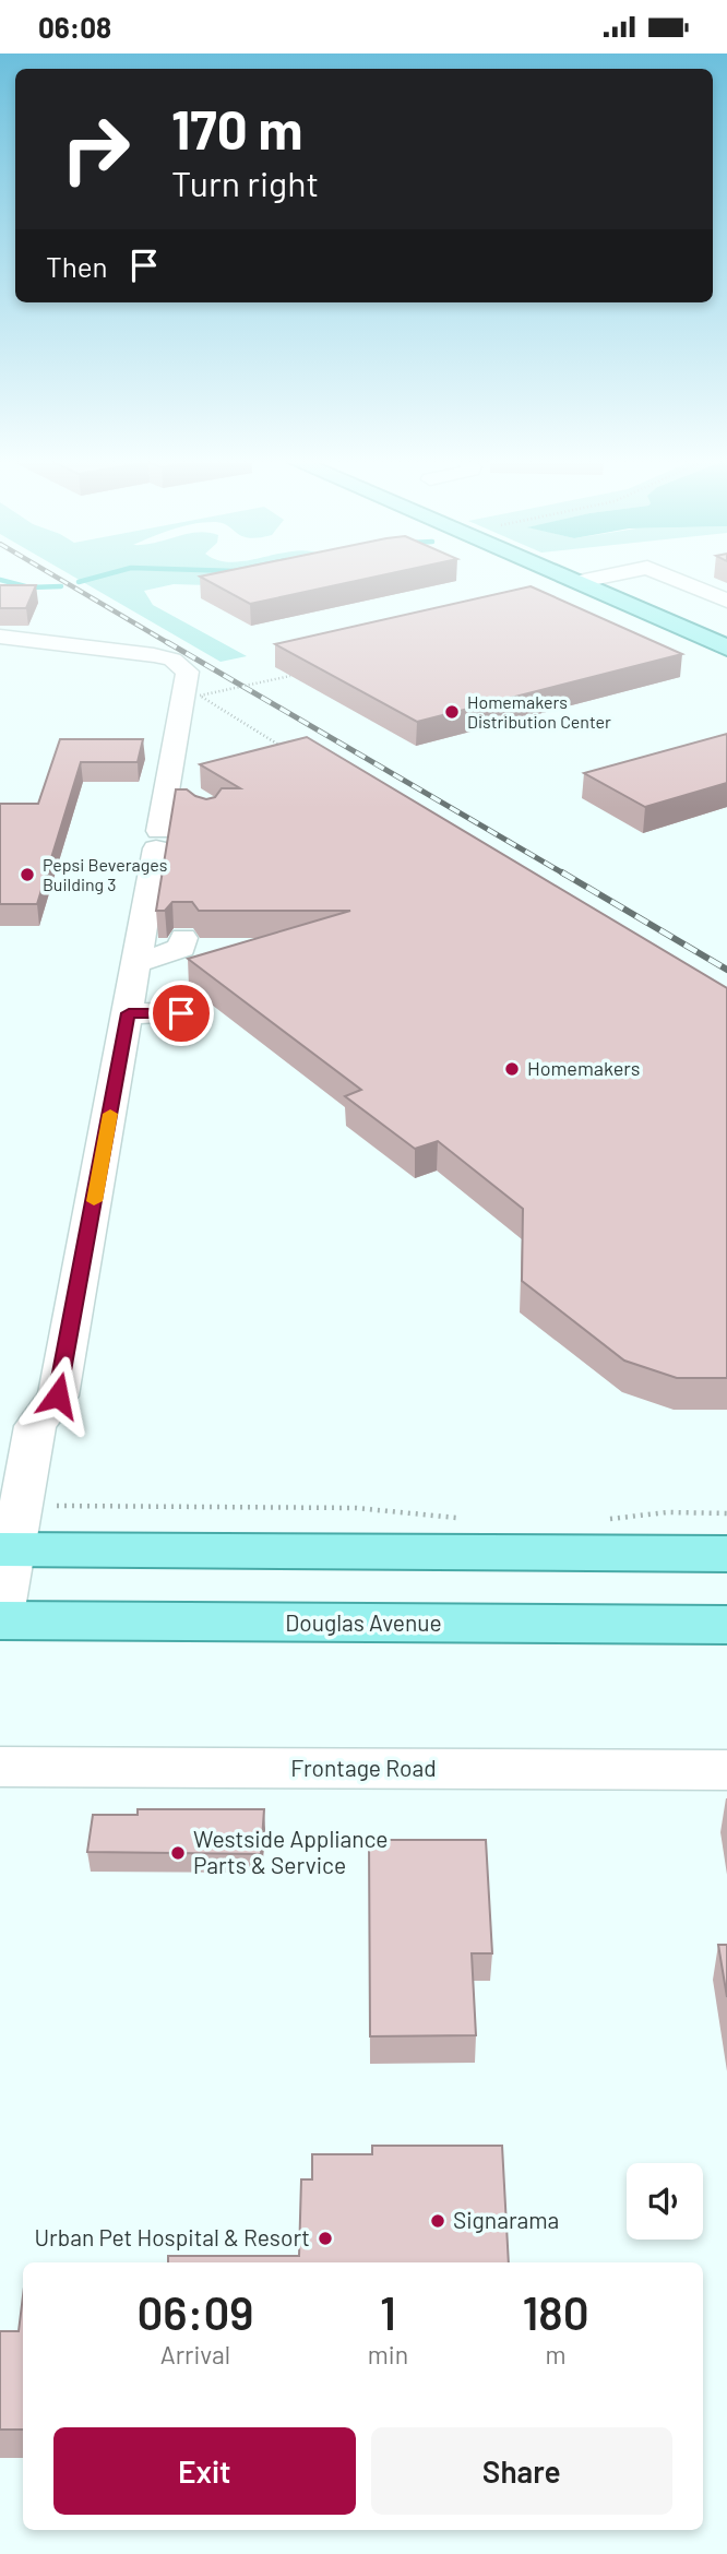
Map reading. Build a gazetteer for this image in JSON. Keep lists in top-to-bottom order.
{
  "streets": {
    "main road": ["Douglas Avenue"],
    "street": ["Frontage Road"]
  },
  "places": [
    "Homemakers Distribution Center",
    "Pepsi Beverages Building 3",
    "Homemakers",
    "Westside Appliance Parts & Service",
    "Signarama",
    "Urban Pet Hospital & Resort"
  ],
  "page": {
    "status": "06:08",
    "turn": ["170 m", "Turn right"],
    "then": "Then",
    "eta": [
      "06:09",
      "Arrival",
      "1",
      "min",
      "180",
      "m"
    ],
    "buttons": ["Exit", "Share"]
  }
}
